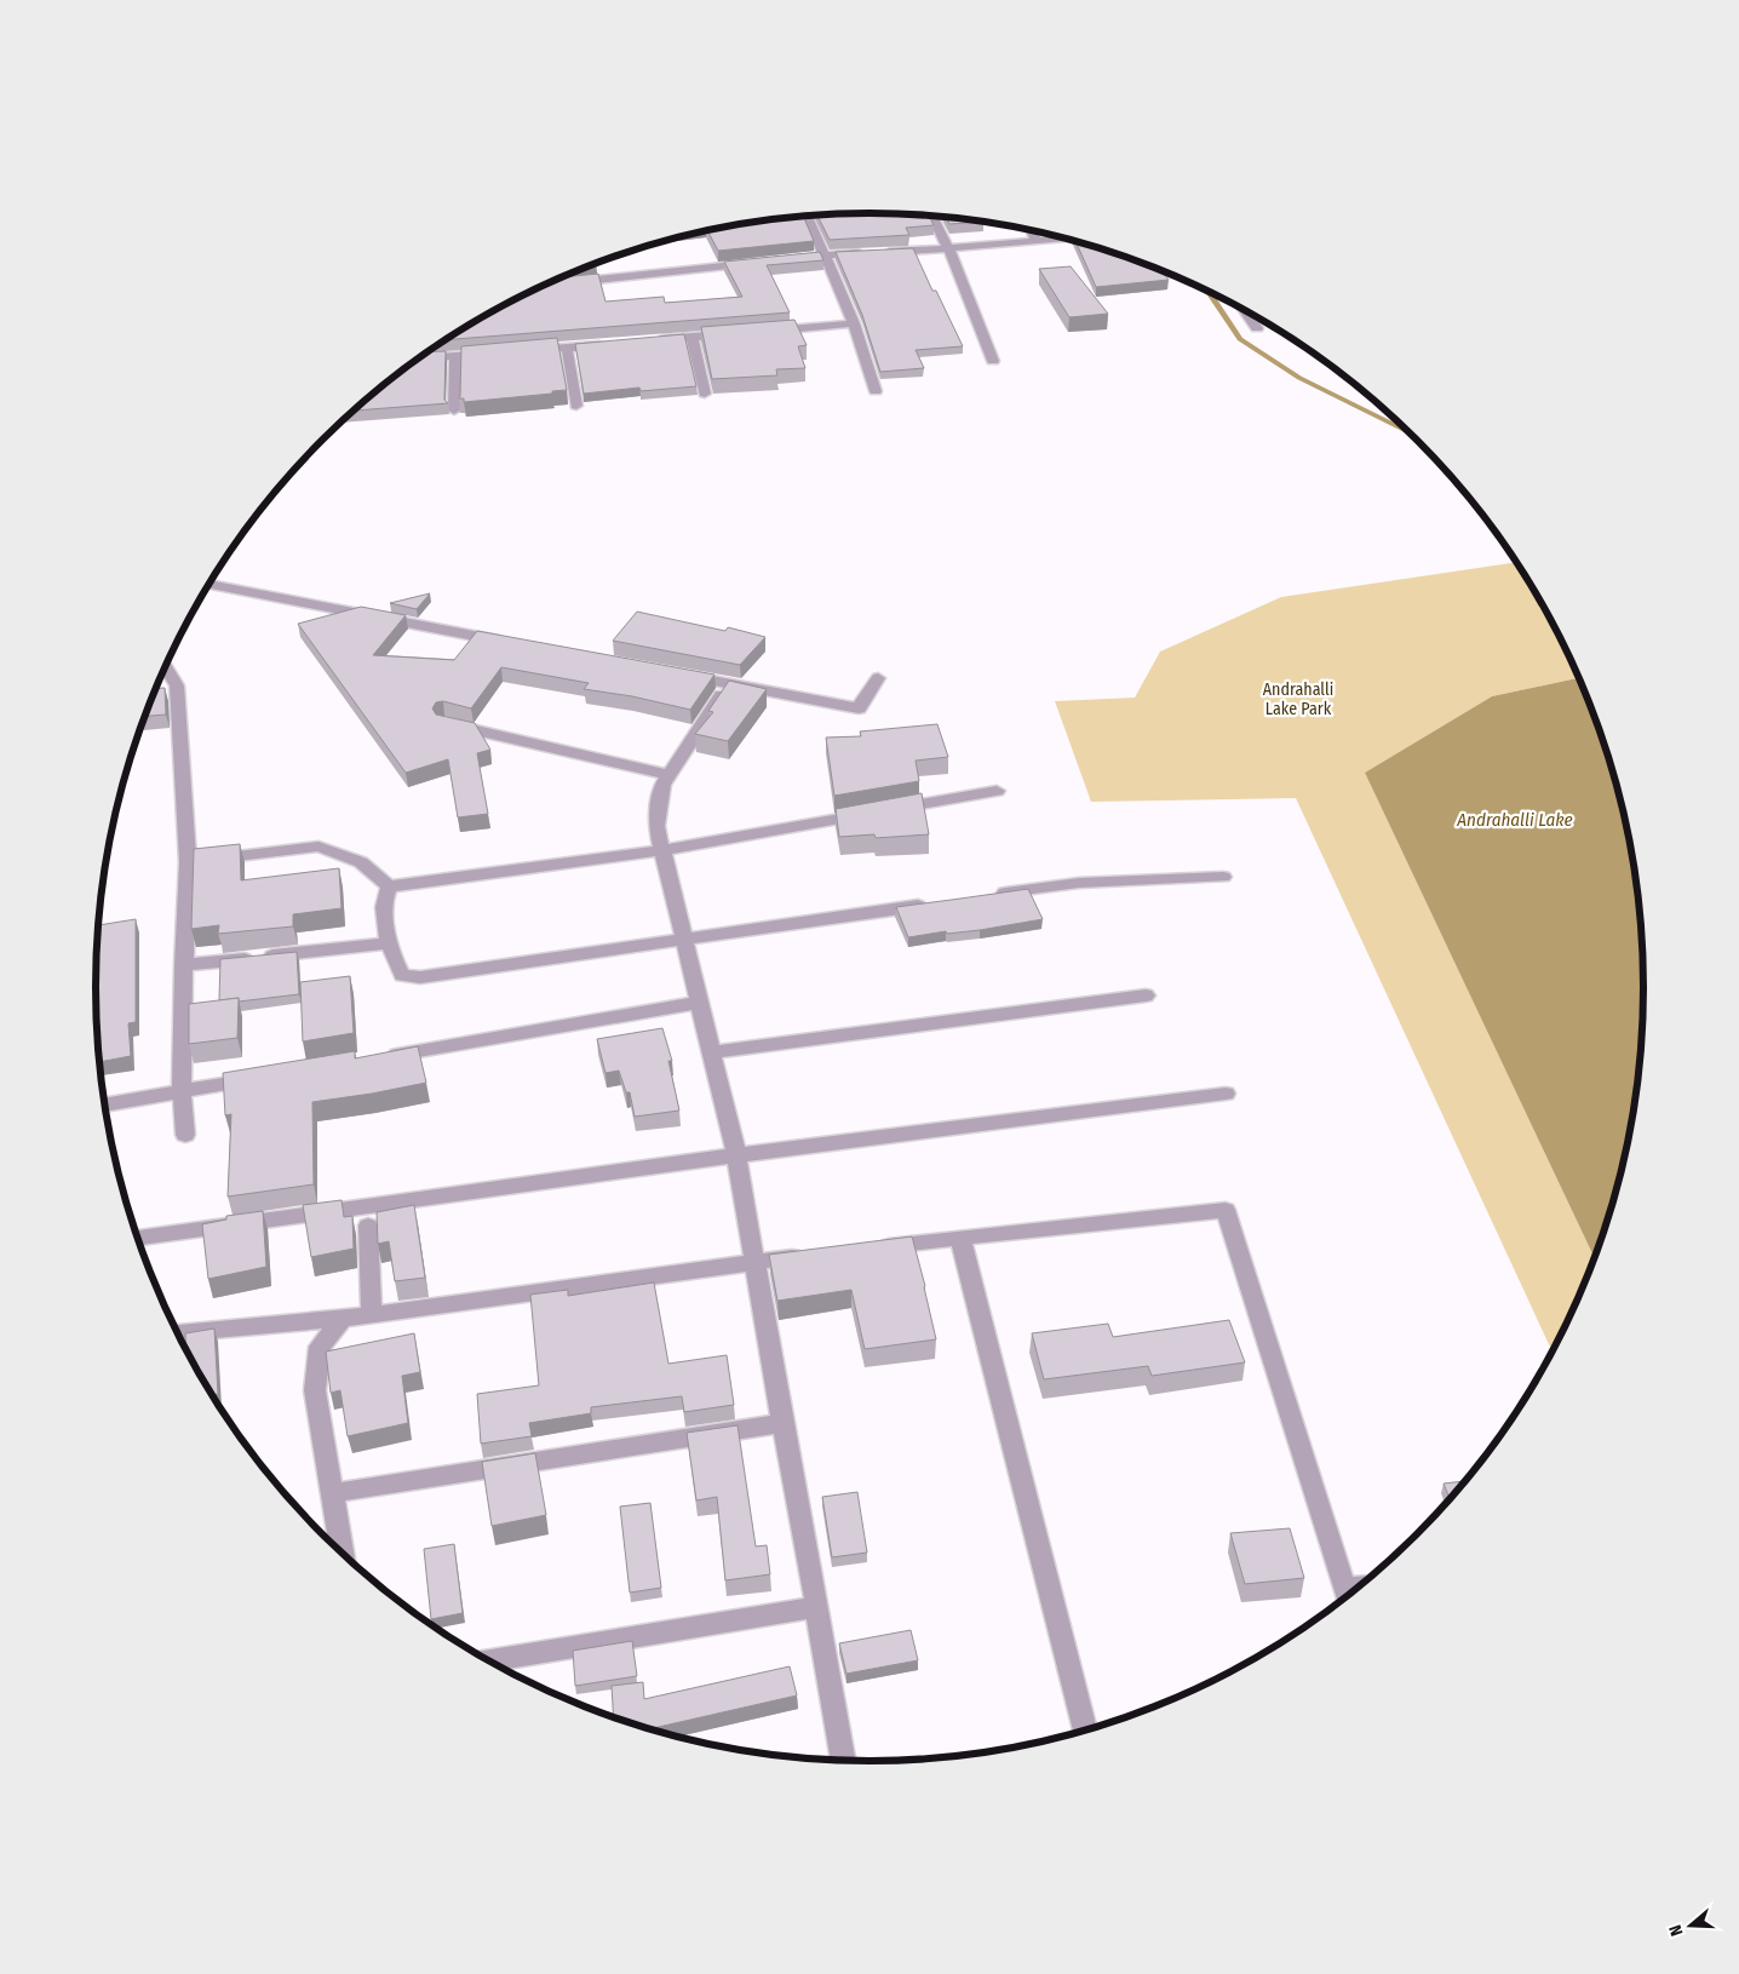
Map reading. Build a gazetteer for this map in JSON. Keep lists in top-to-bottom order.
{
  "water": ["Andrahalli Lake"],
  "parks": ["Andrahalli Lake Park"],
  "north": "left"
}
